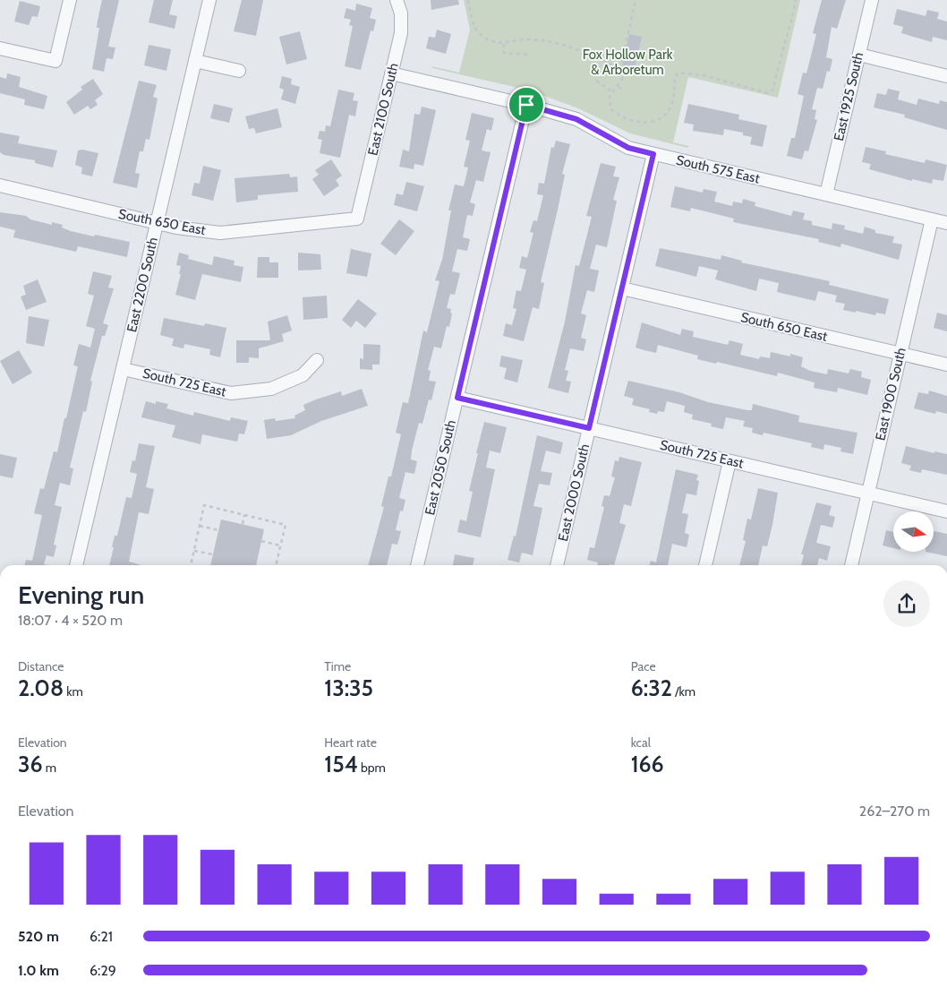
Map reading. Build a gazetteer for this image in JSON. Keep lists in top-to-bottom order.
{
  "streets": {
    "street": [
      "East 1925 South",
      "East 2100 South",
      "South 575 East",
      "South 650 East",
      "East 2200 South",
      "South 725 East",
      "East 1900 South",
      "East 2050 South",
      "East 2000 South"
    ]
  },
  "crossings": [
    ["East 1925 South", "South 575 East"],
    ["East 2100 South", "South 575 East"],
    ["East 2100 South", "South 650 East"],
    ["South 575 East", "East 1900 South"],
    ["South 575 East", "East 2050 South"],
    ["South 575 East", "East 2000 South"],
    ["South 650 East", "East 2200 South"],
    ["South 650 East", "East 1900 South"],
    ["South 650 East", "East 2000 South"],
    ["East 2200 South", "South 725 East"],
    ["South 725 East", "East 1900 South"],
    ["South 725 East", "East 2050 South"],
    ["South 725 East", "East 2000 South"]
  ],
  "parks": ["Fox Hollow Park & Arboretum"],
  "north": "right",
  "page": {
    "heading": ["Evening run", "18:07 · 4 × 520 m"],
    "stats": [
      ["Distance", "2.08 km"],
      ["Time", "13:35"],
      ["Pace", "6:32 /km"],
      ["Elevation", "36 m"],
      ["Heart rate", "154 bpm"],
      ["kcal", "166"]
    ],
    "chart": ["Elevation", "262–270 m"],
    "list": [
      {
        "name": "520 m",
        "note": "6:21"
      },
      {
        "name": "1.0 km",
        "note": "6:29"
      }
    ]
  }
}
